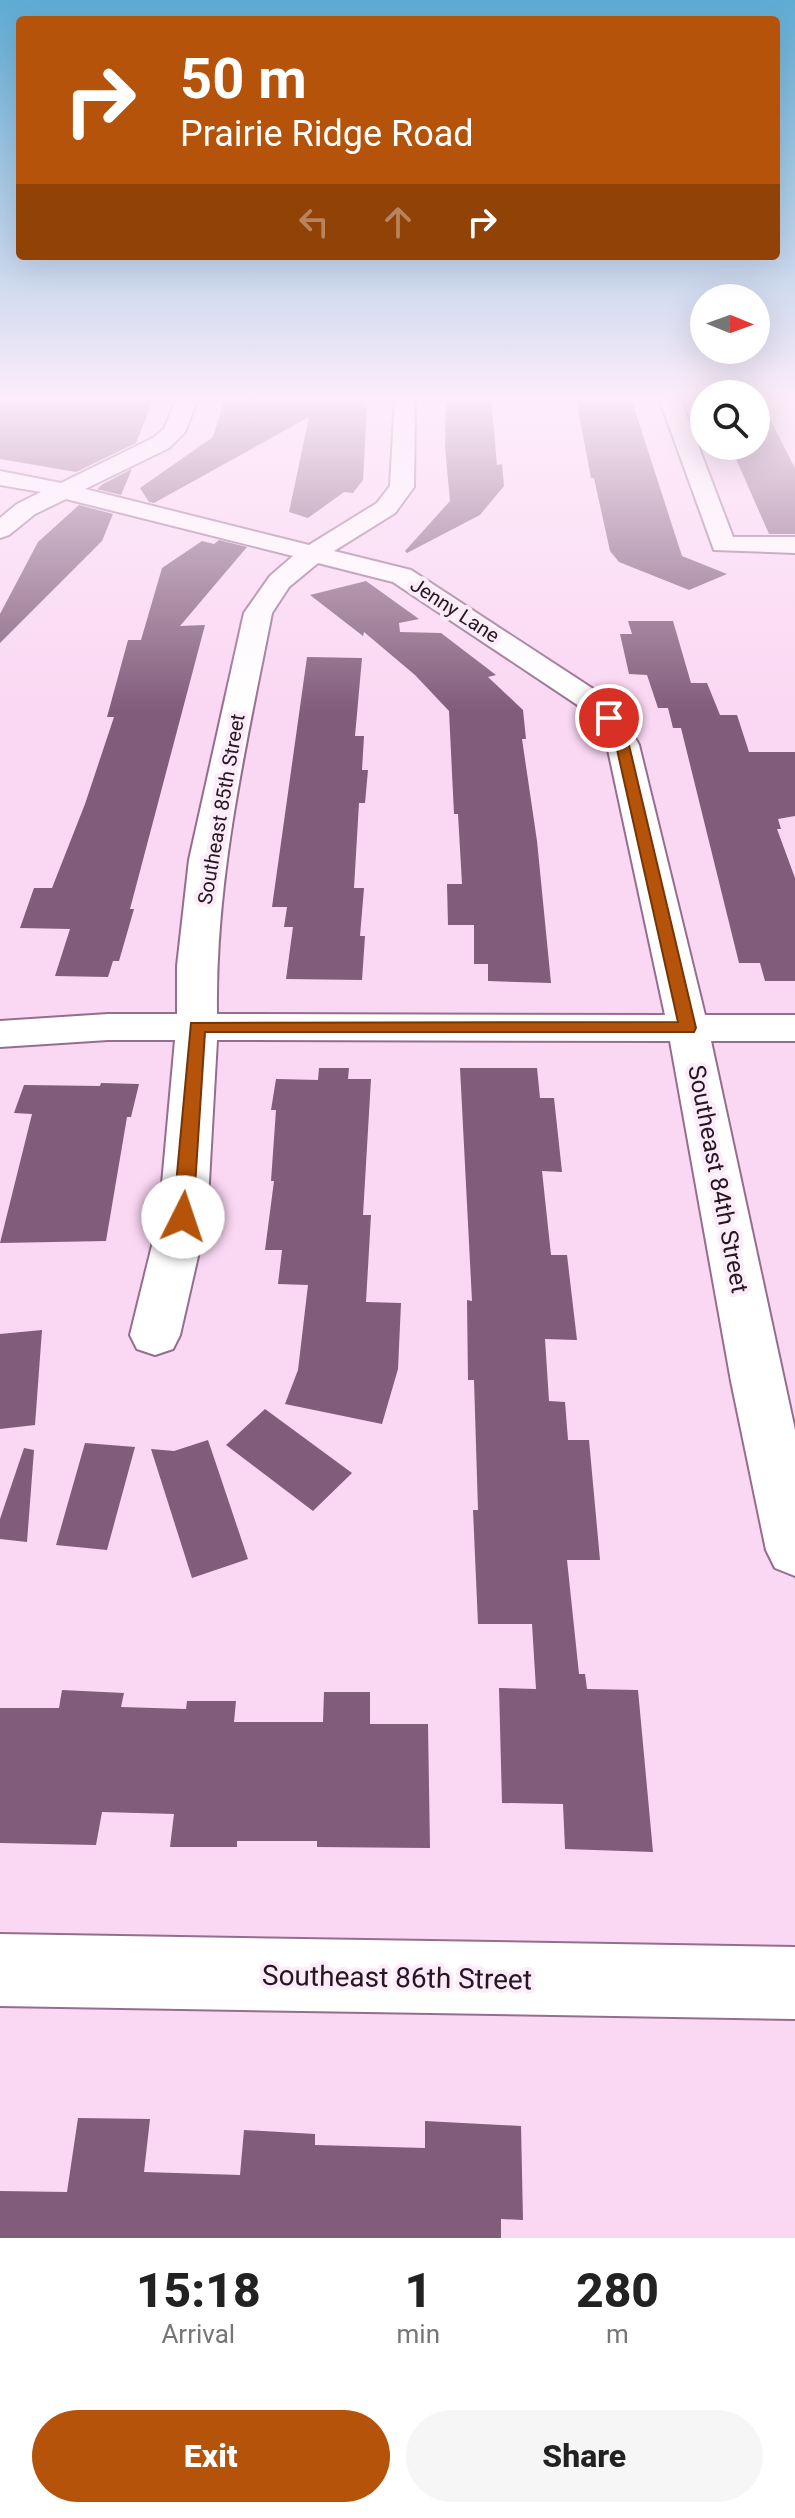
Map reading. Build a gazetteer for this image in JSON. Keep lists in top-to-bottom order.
{
  "streets": {
    "street": [
      "Jenny Lane",
      "Southeast 85th Street",
      "Southeast 84th Street",
      "Southeast 86th Street"
    ]
  },
  "crossings": [
    ["Jenny Lane", "Southeast 85th Street"],
    ["Jenny Lane", "Southeast 84th Street"]
  ],
  "north": "right",
  "page": {
    "turn": ["50 m", "Prairie Ridge Road"],
    "eta": [
      "15:18",
      "Arrival",
      "1",
      "min",
      "280",
      "m"
    ],
    "buttons": ["Exit", "Share"]
  }
}
